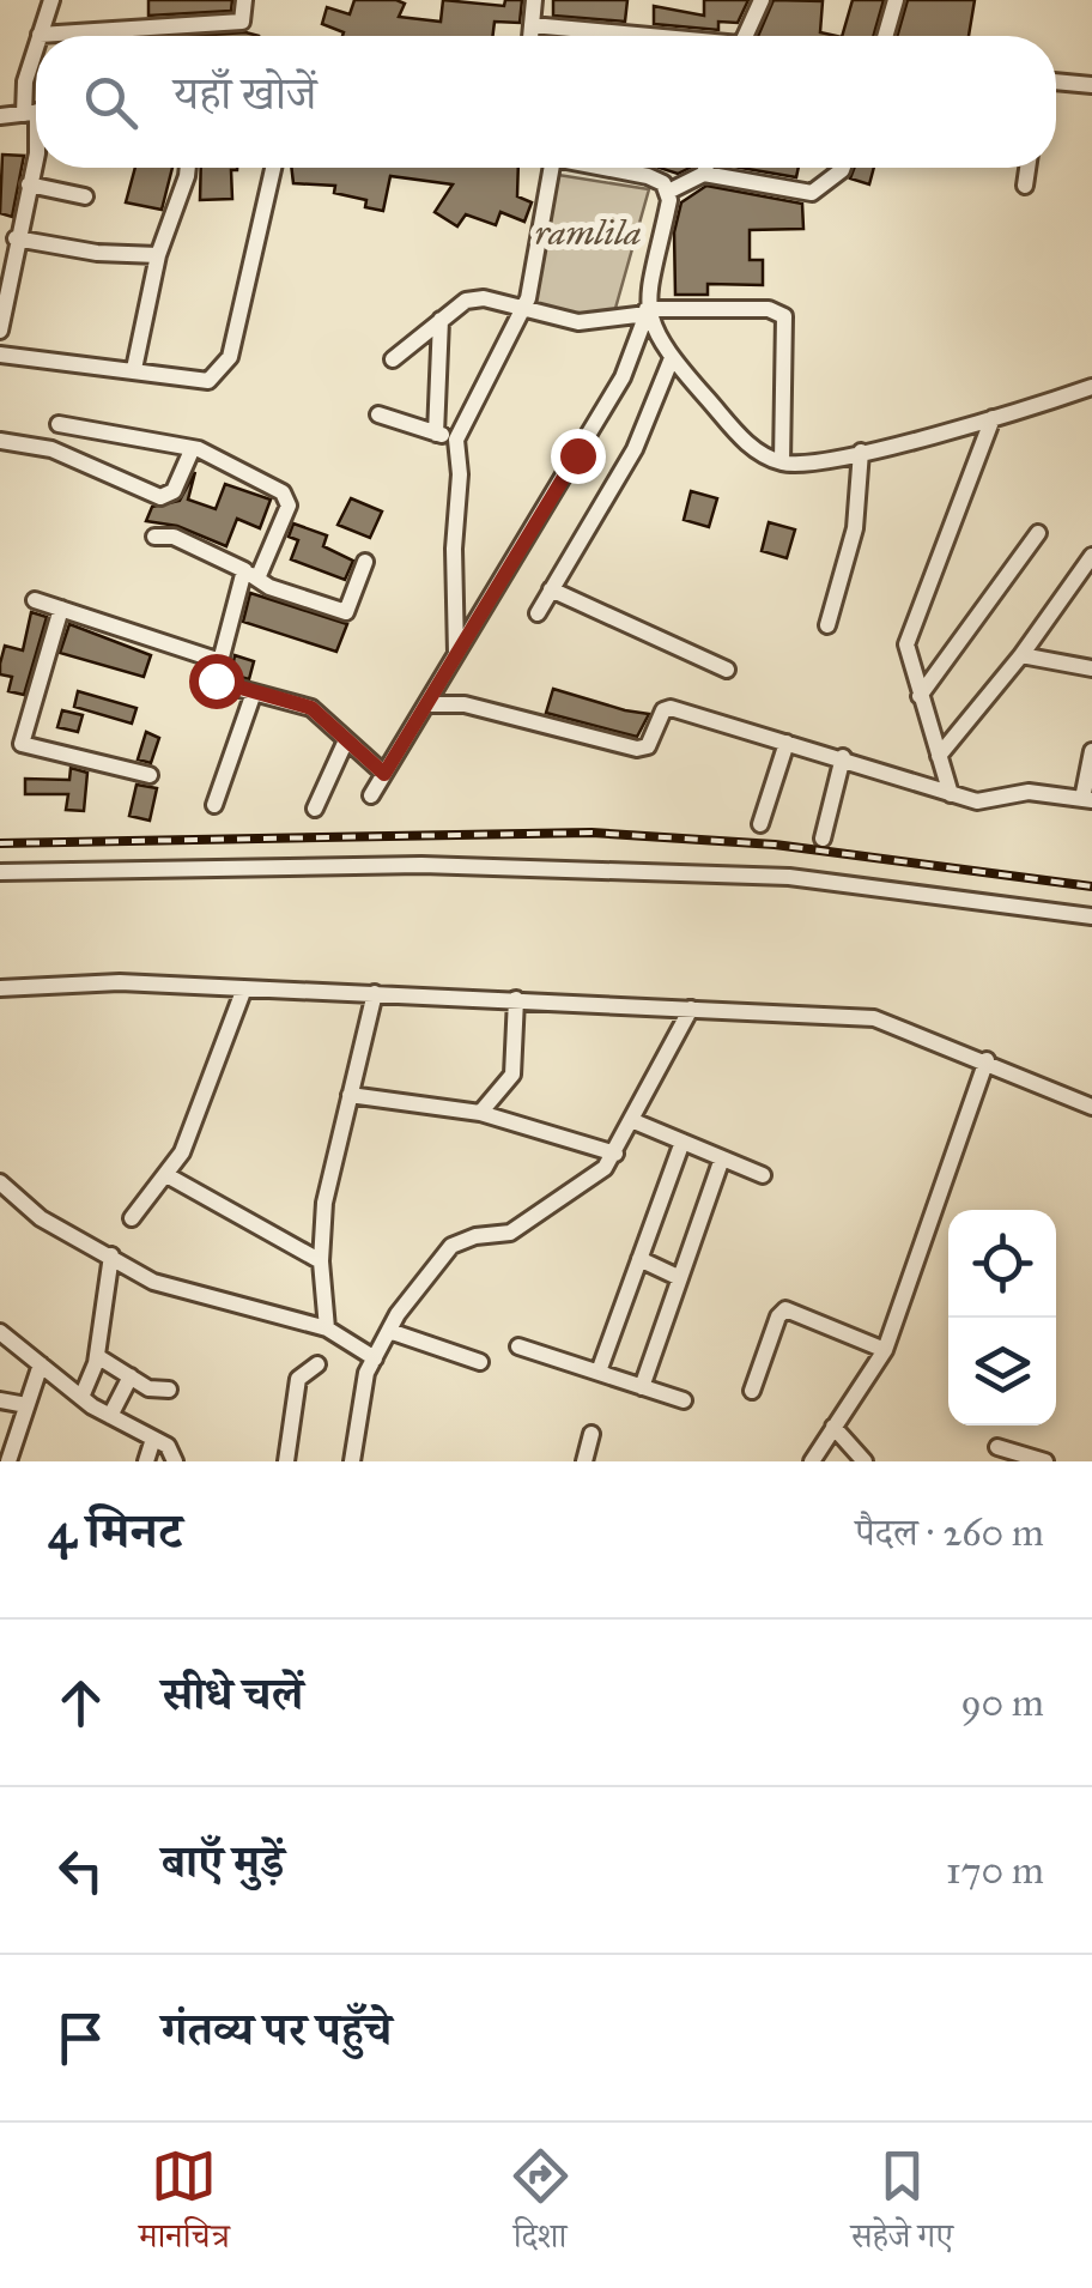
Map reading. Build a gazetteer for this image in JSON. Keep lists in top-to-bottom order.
{
  "parks": ["ramlila"],
  "page": {
    "search": "यहाँ खोजें",
    "heading": ["4 मिनट", "पैदल · 260 m"],
    "list": [
      ["सीधे चलें", "90 m"],
      ["बाएँ मुड़ें", "170 m"],
      "गंतव्य पर पहुँचे"
    ],
    "nav": ["मानचित्र", "दिशा", "सहेजे गए"]
  }
}
